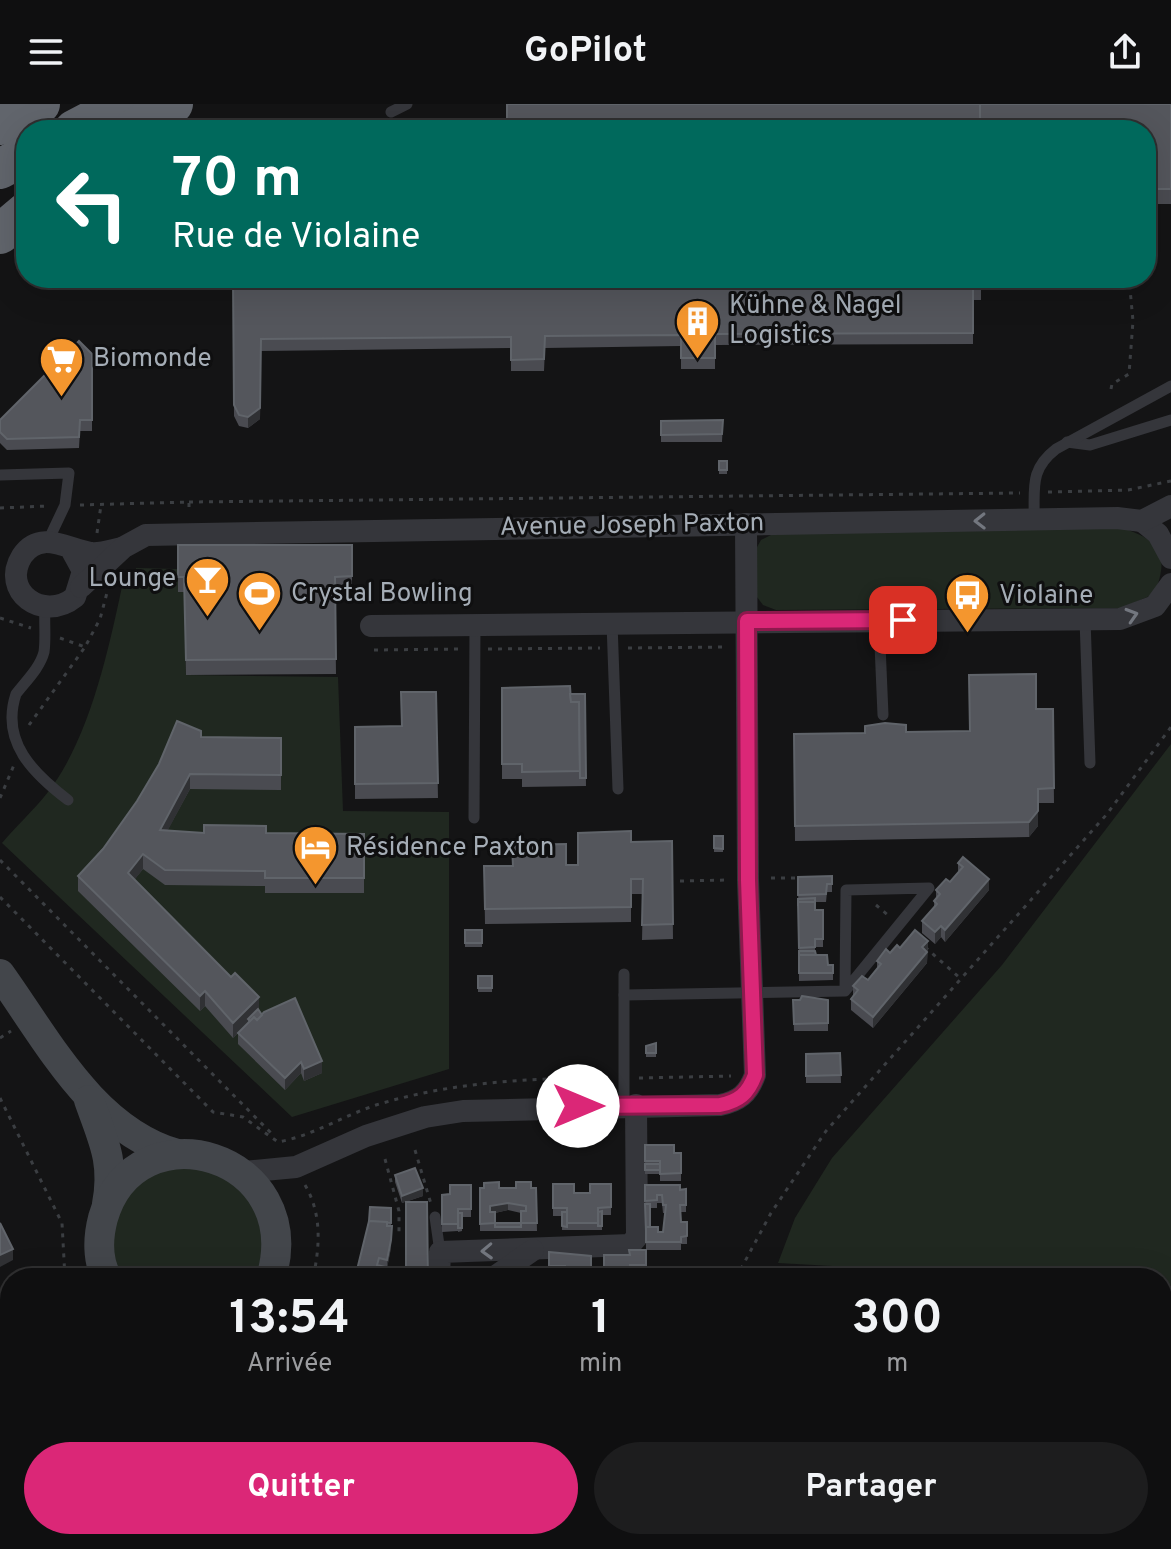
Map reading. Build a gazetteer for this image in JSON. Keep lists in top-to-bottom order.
{
  "streets": {
    "street": ["Avenue Joseph Paxton"]
  },
  "places": {
    "building": ["Kühne & Nagel Logistics"],
    "supermarket": ["Biomonde"],
    "bar": ["Lounge"],
    "sports": ["Crystal Bowling"],
    "bus stop": ["Violaine"],
    "hotel": ["Résidence Paxton"]
  },
  "page": {
    "header": "GoPilot",
    "turn": ["70 m", "Rue de Violaine"],
    "eta": [
      "13:54",
      "Arrivée",
      "1",
      "min",
      "300",
      "m"
    ],
    "buttons": ["Quitter", "Partager"]
  }
}
